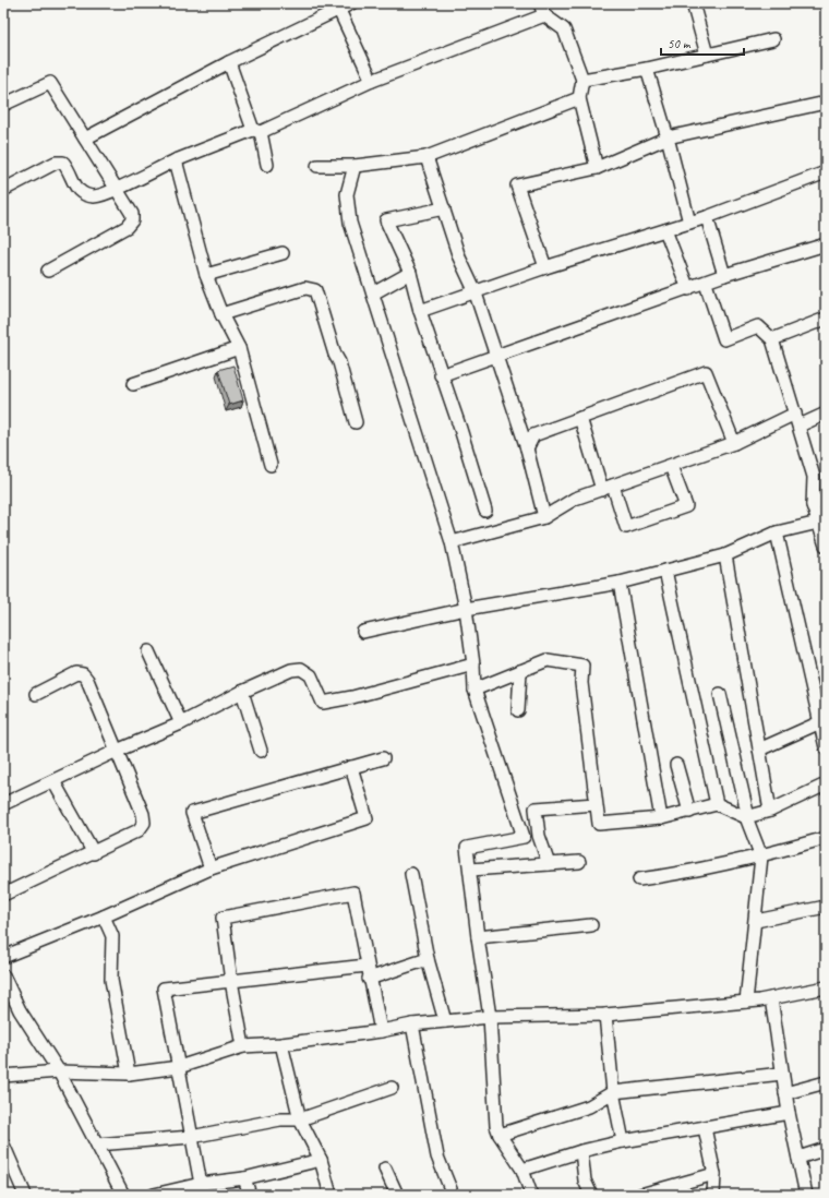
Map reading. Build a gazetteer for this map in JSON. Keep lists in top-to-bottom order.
{
  "scale_bar": "50 m"
}
